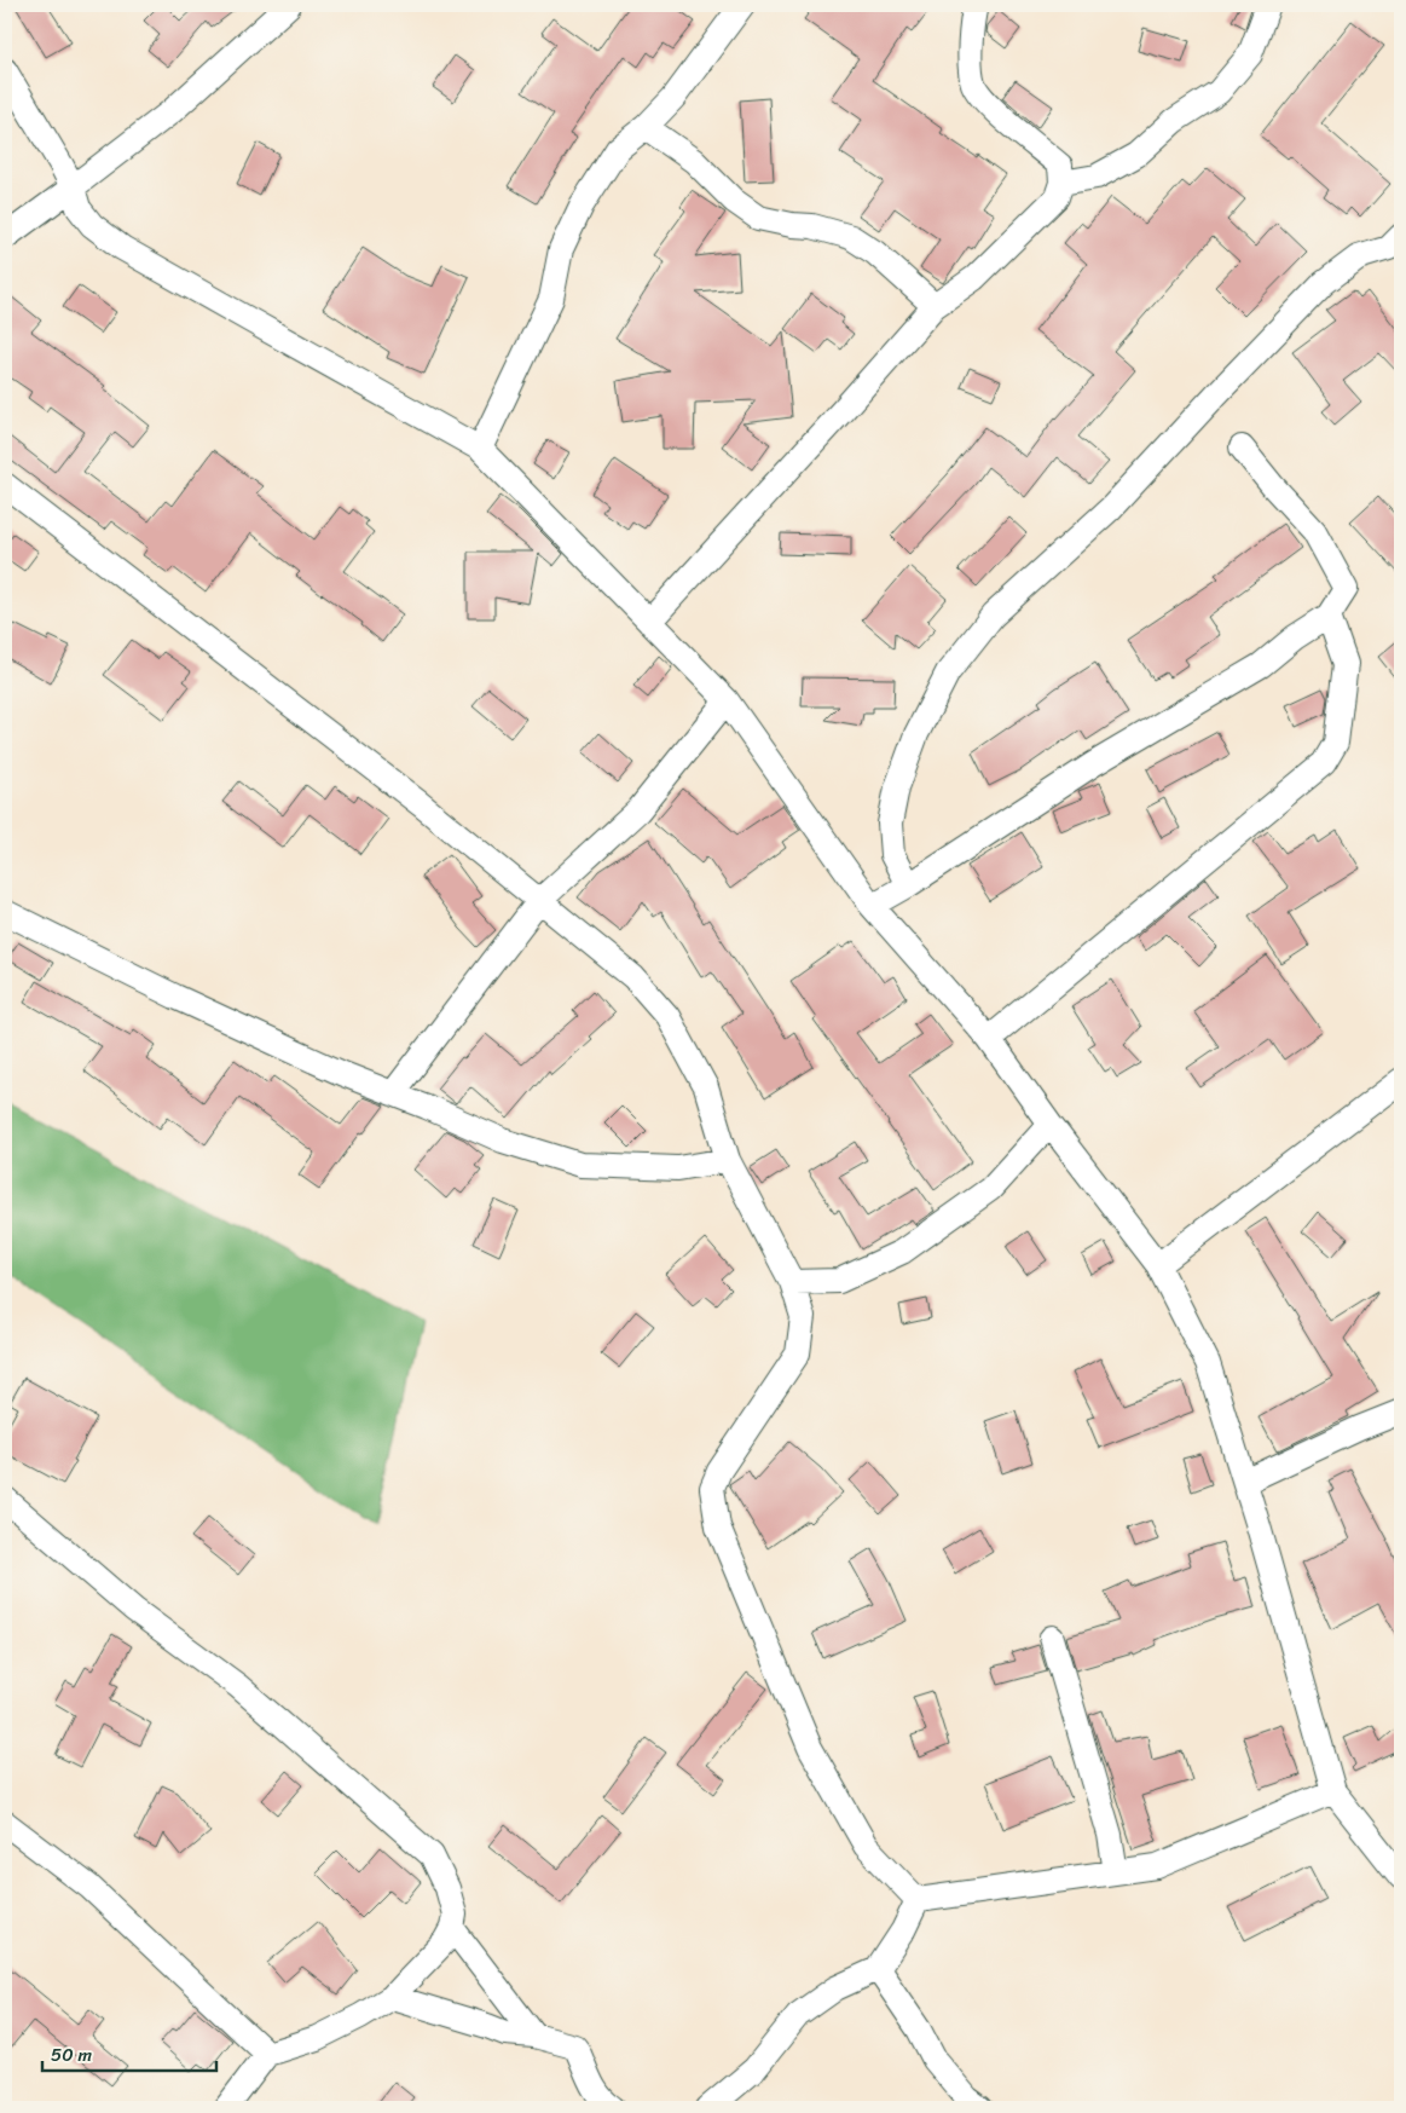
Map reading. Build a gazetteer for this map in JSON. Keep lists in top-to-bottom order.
{
  "scale_bar": "50 m"
}
